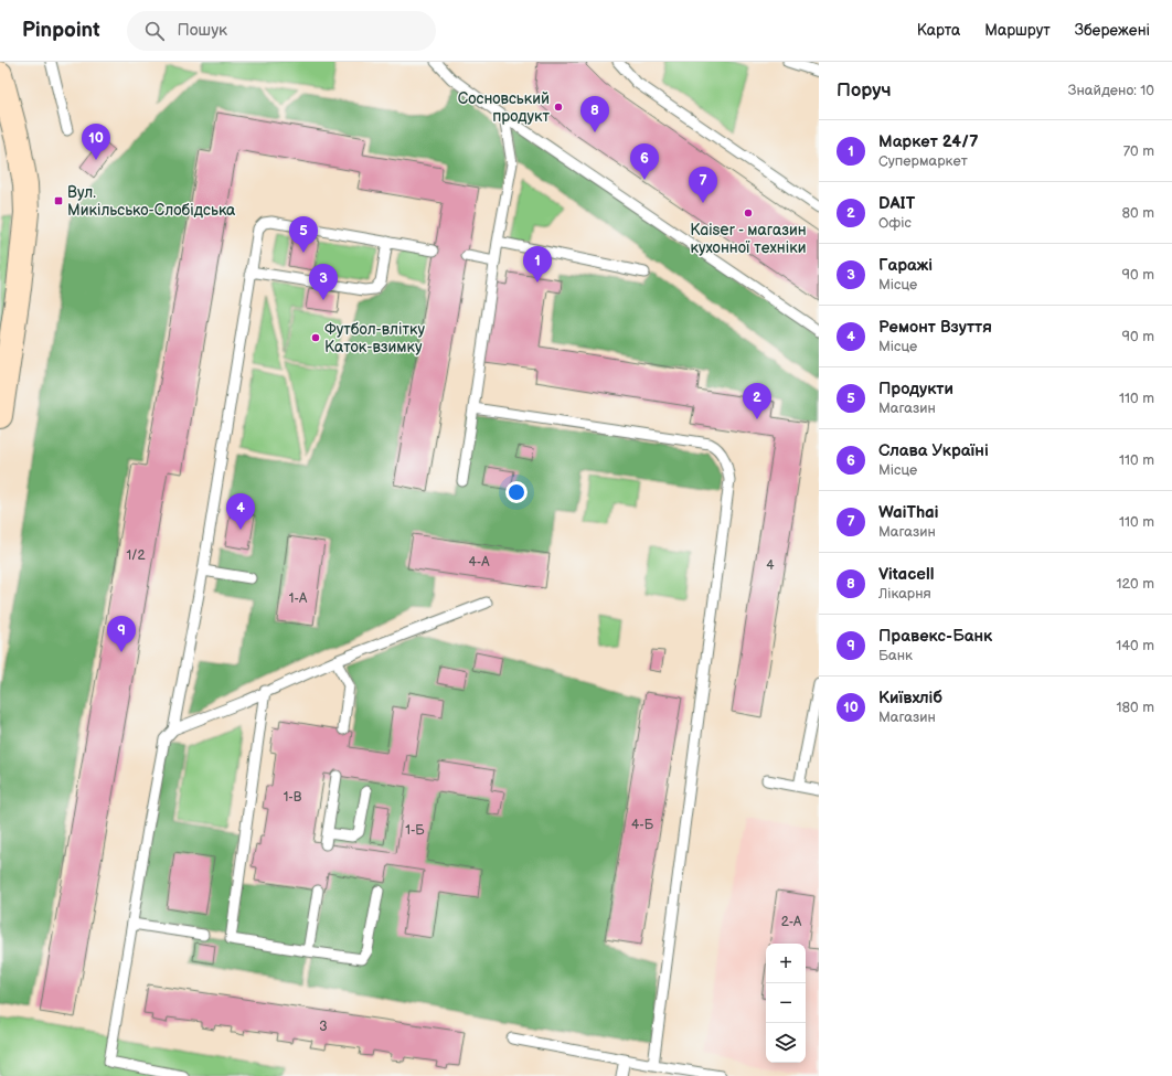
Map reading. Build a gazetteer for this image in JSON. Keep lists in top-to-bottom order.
{
  "places": {
    "other": ["Сосновський продукт", "Kaiser - магазин кухонної техніки", "Футбол-влітку Каток-взимку"],
    "transit": ["Вул. Микільсько-Слобідська"]
  },
  "house_numbers": [
    "1/2",
    "4-А",
    "4",
    "1-А",
    "1-В",
    "4-Б",
    "1-Б",
    "2-А",
    "3"
  ],
  "page": {
    "header": "Pinpoint",
    "search": "Пошук",
    "nav": ["Карта", "Маршрут", "Збережені"],
    "heading": ["Поруч", "Знайдено: 10"],
    "pins": [
      "8",
      "10",
      "6",
      "7",
      "5",
      "1",
      "3",
      "2",
      "4",
      "9"
    ],
    "list": [
      {
        "mark": "1",
        "name": "Маркет 24/7",
        "note": "Супермаркет",
        "value": "70 m"
      },
      {
        "mark": "2",
        "name": "DAIT",
        "note": "Офіс",
        "value": "80 m"
      },
      {
        "mark": "3",
        "name": "Гаражі",
        "note": "Місце",
        "value": "90 m"
      },
      {
        "mark": "4",
        "name": "Ремонт Взуття",
        "note": "Місце",
        "value": "90 m"
      },
      {
        "mark": "5",
        "name": "Продукти",
        "note": "Магазин",
        "value": "110 m"
      },
      {
        "mark": "6",
        "name": "Слава Україні",
        "note": "Місце",
        "value": "110 m"
      },
      {
        "mark": "7",
        "name": "WaiThai",
        "note": "Магазин",
        "value": "110 m"
      },
      {
        "mark": "8",
        "name": "Vitacell",
        "note": "Лікарня",
        "value": "120 m"
      },
      {
        "mark": "9",
        "name": "Правекс-Банк",
        "note": "Банк",
        "value": "140 m"
      },
      {
        "mark": "10",
        "name": "Київхліб",
        "note": "Магазин",
        "value": "180 m"
      }
    ],
    "map_buttons": ["+", "−"]
  }
}
